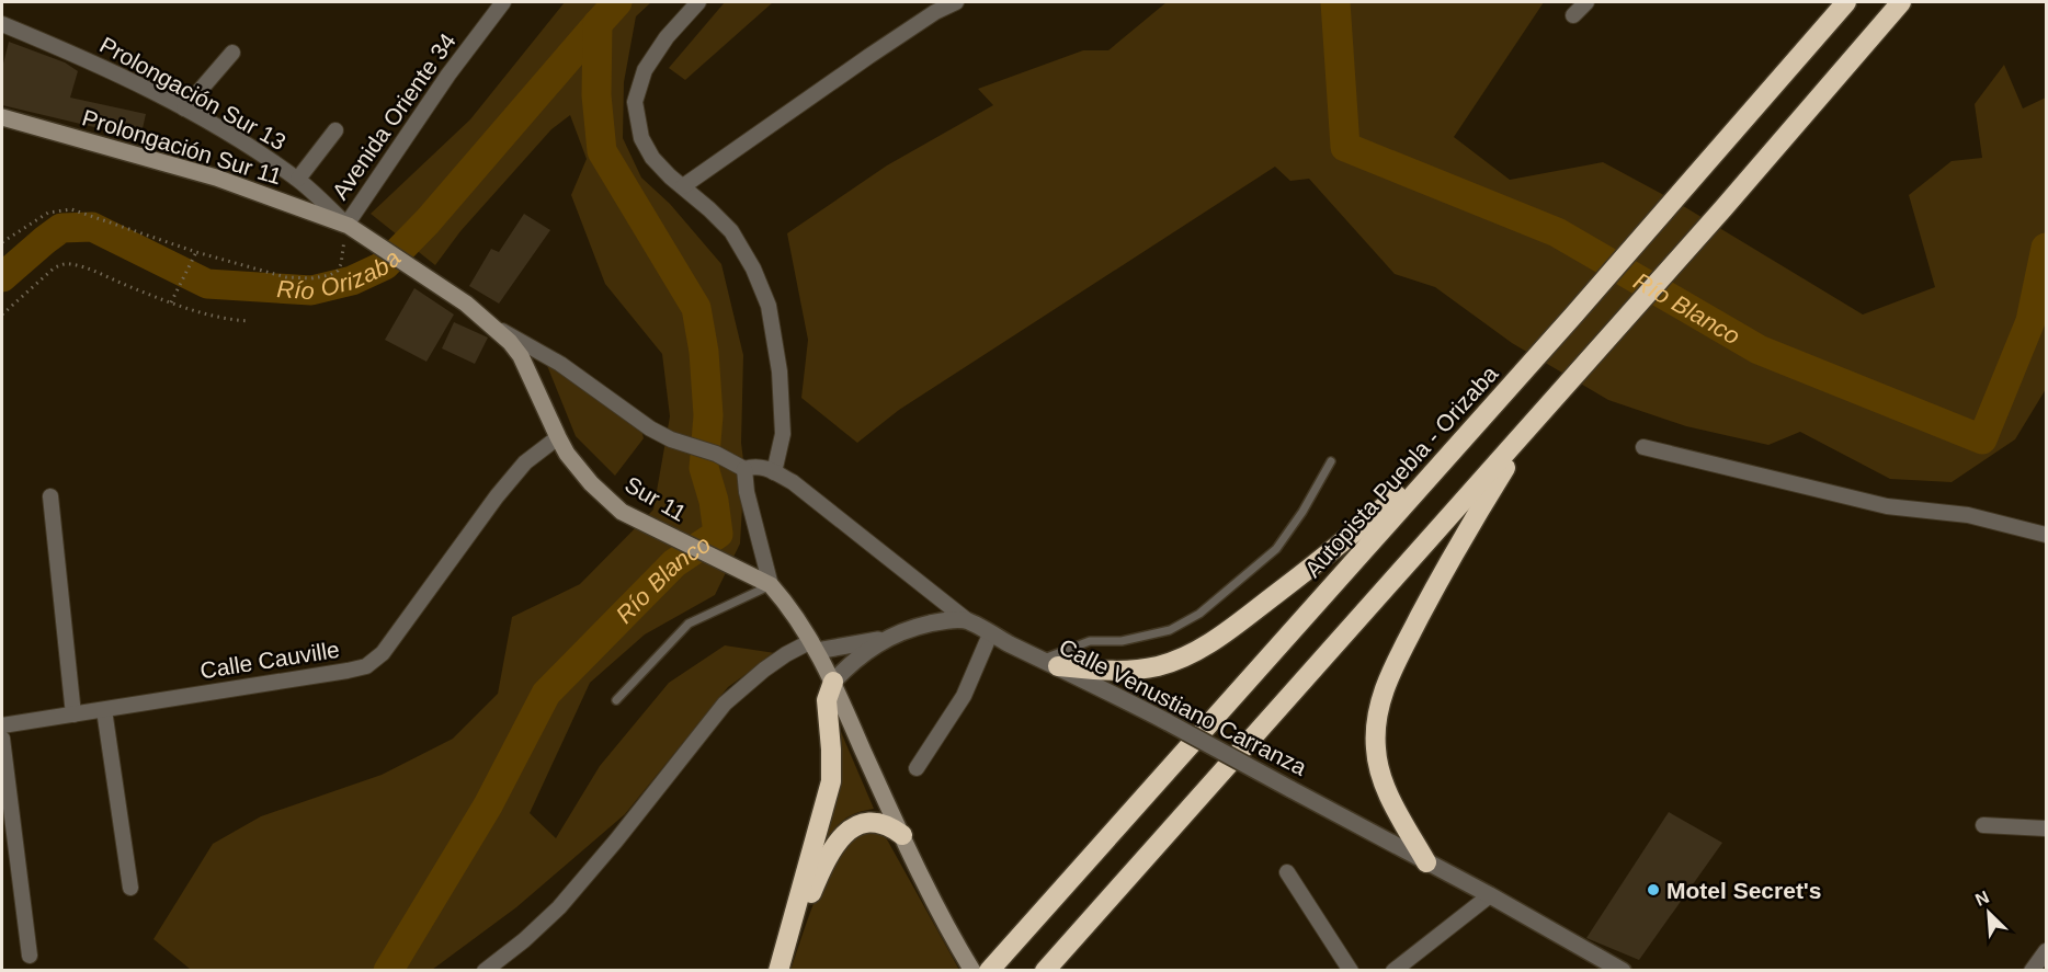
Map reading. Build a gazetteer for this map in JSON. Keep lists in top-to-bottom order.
{
  "streets": {
    "highway": ["Autopista Puebla - Orizaba"],
    "main road": ["Prolongación Sur 11", "Sur 11"],
    "street": [
      "Prolongación Sur 13",
      "Avenida Oriente 34",
      "Calle Cauville",
      "Calle Venustiano Carranza"
    ]
  },
  "crossings": [
    ["Prolongación Sur 13", "Avenida Oriente 34"],
    ["Prolongación Sur 13", "Prolongación Sur 11"],
    ["Prolongación Sur 13", "Sur 11"],
    ["Avenida Oriente 34", "Prolongación Sur 11"],
    ["Avenida Oriente 34", "Sur 11"],
    ["Prolongación Sur 11", "Sur 11"],
    ["Sur 11", "Calle Cauville"]
  ],
  "water": ["Río Orizaba", "Río Blanco"],
  "places": ["Motel Secret's"],
  "north": "top left"
}
